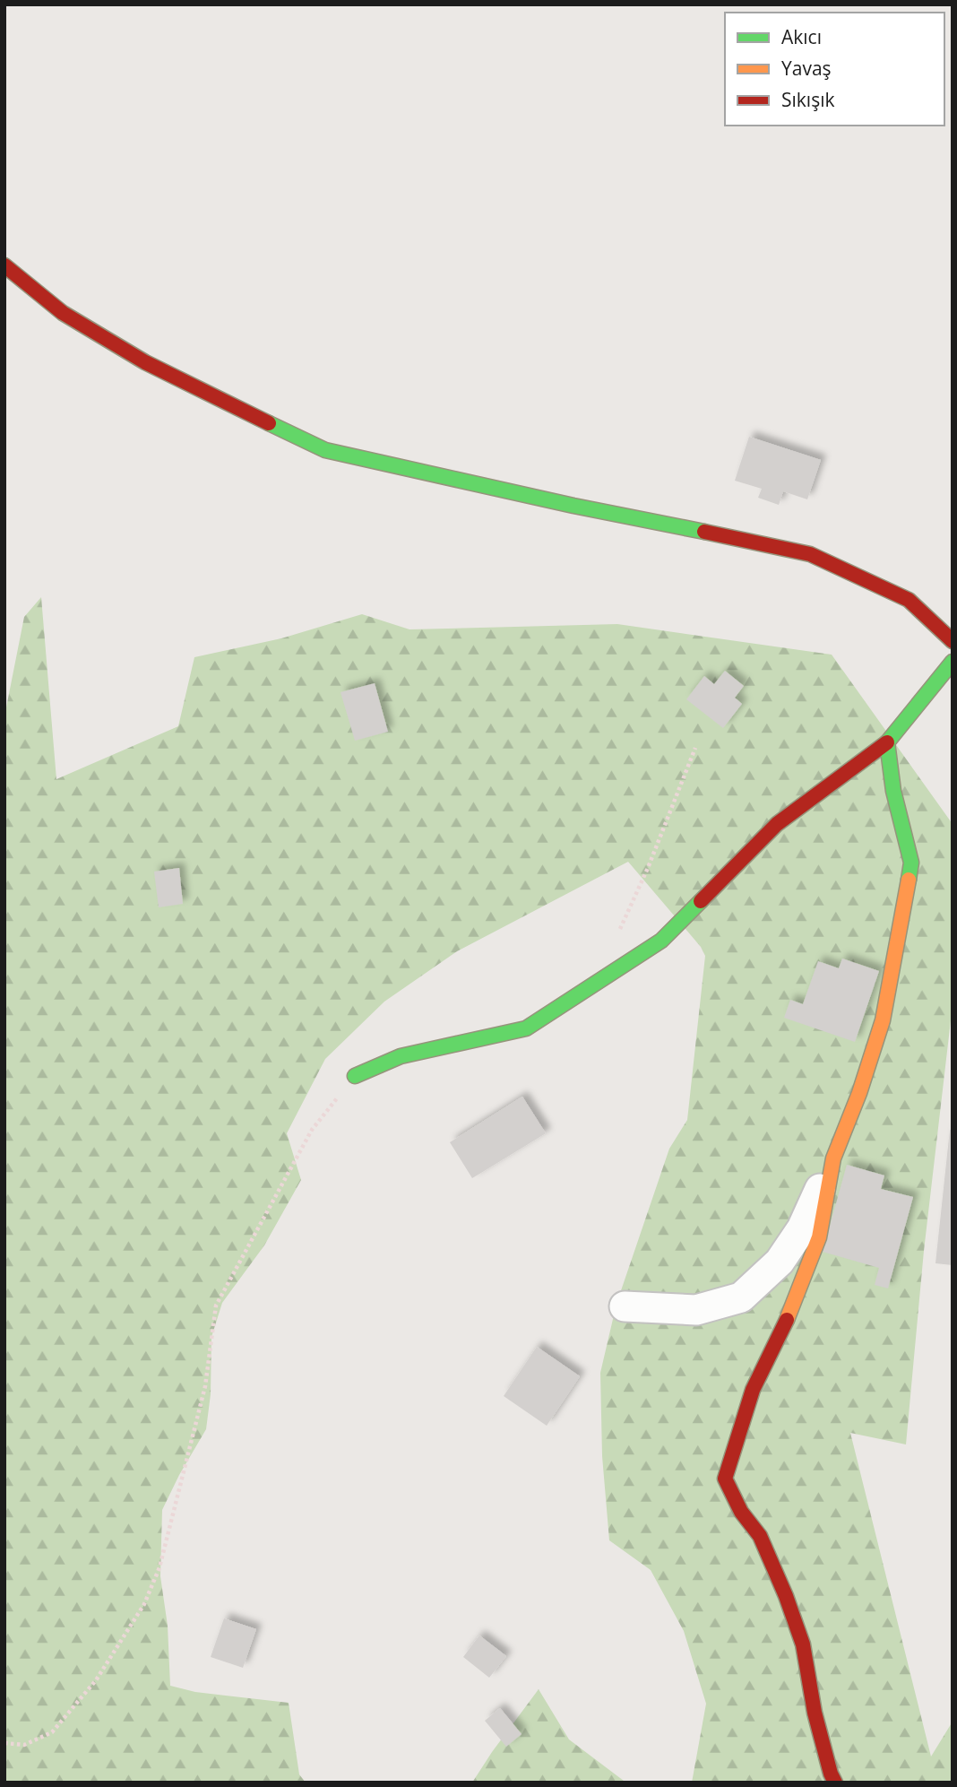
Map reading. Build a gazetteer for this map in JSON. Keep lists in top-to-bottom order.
{
  "legend": ["Akıcı", "Yavaş", "Sıkışık"]
}
